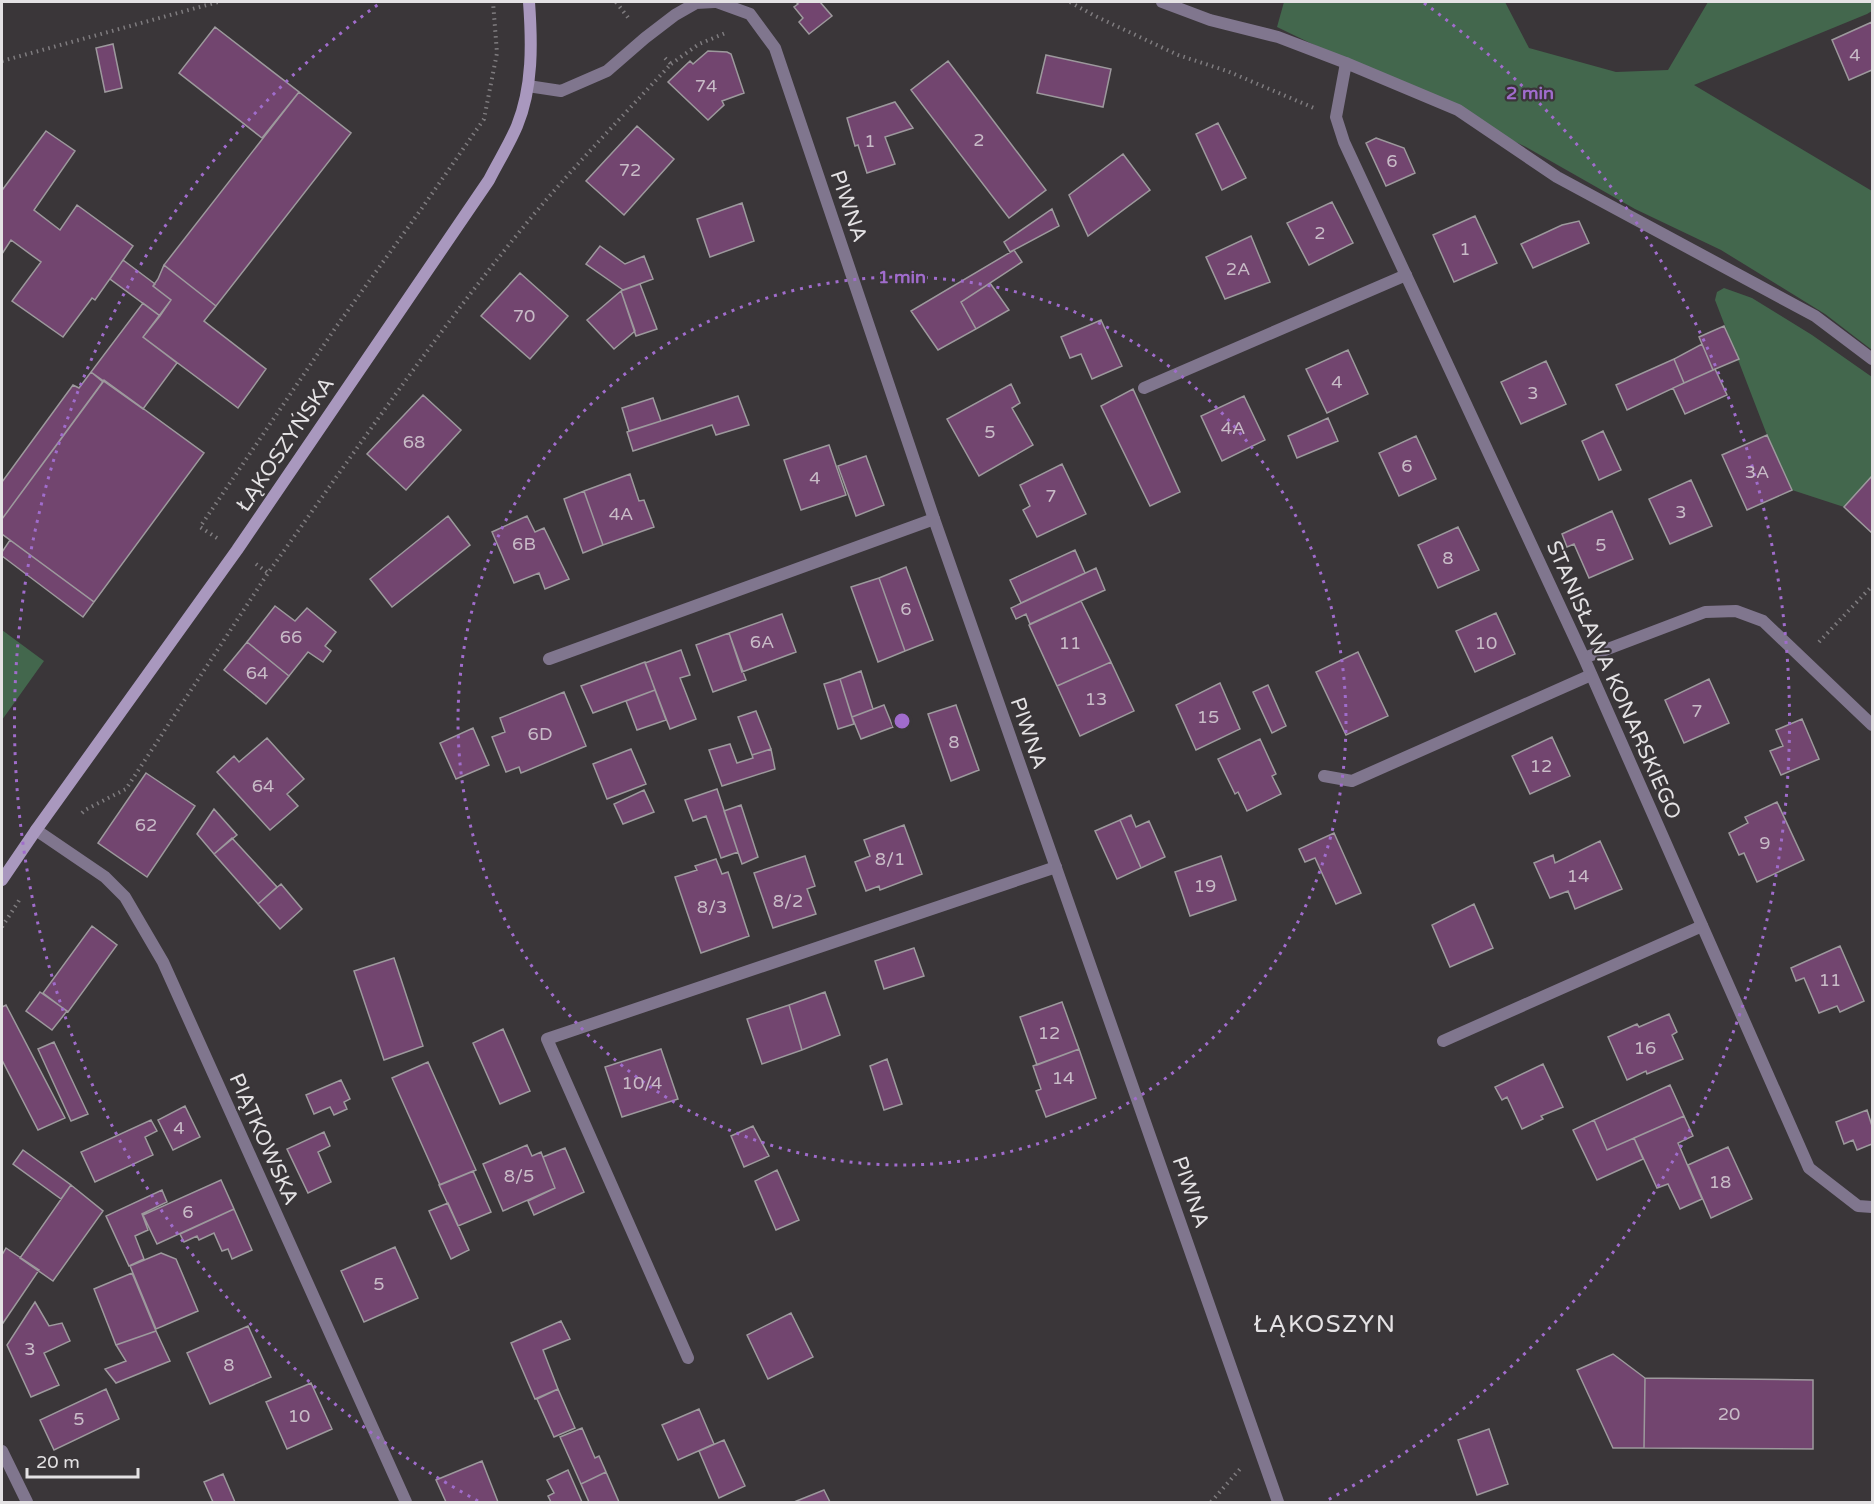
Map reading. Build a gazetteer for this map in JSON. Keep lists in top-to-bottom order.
{
  "streets": {
    "street": [
      "PIWNA",
      "ŁĄKOSZYŃSKA",
      "STANISŁAWA KONARSKIEGO",
      "PIĄTKOWSKA"
    ]
  },
  "crossings": [
    ["ŁĄKOSZYŃSKA", "PIĄTKOWSKA"]
  ],
  "districts": ["ŁĄKOSZYN"],
  "house_numbers": [
    "4",
    "74",
    "2",
    "1",
    "6",
    "72",
    "2",
    "1",
    "2A",
    "70",
    "4",
    "3",
    "4A",
    "5",
    "68",
    "6",
    "3A",
    "4",
    "7",
    "3",
    "4A",
    "6B",
    "5",
    "8",
    "6",
    "66",
    "6A",
    "11",
    "10",
    "64",
    "13",
    "7",
    "15",
    "6D",
    "8",
    "12",
    "64",
    "62",
    "9",
    "8/1",
    "14",
    "19",
    "8/2",
    "8/3",
    "11",
    "12",
    "16",
    "14",
    "10/4",
    "4",
    "8/5",
    "18",
    "6",
    "5",
    "3",
    "8",
    "20",
    "10",
    "5"
  ],
  "scale_bar": "20 m",
  "rings": ["2 min", "1 min"]
}
